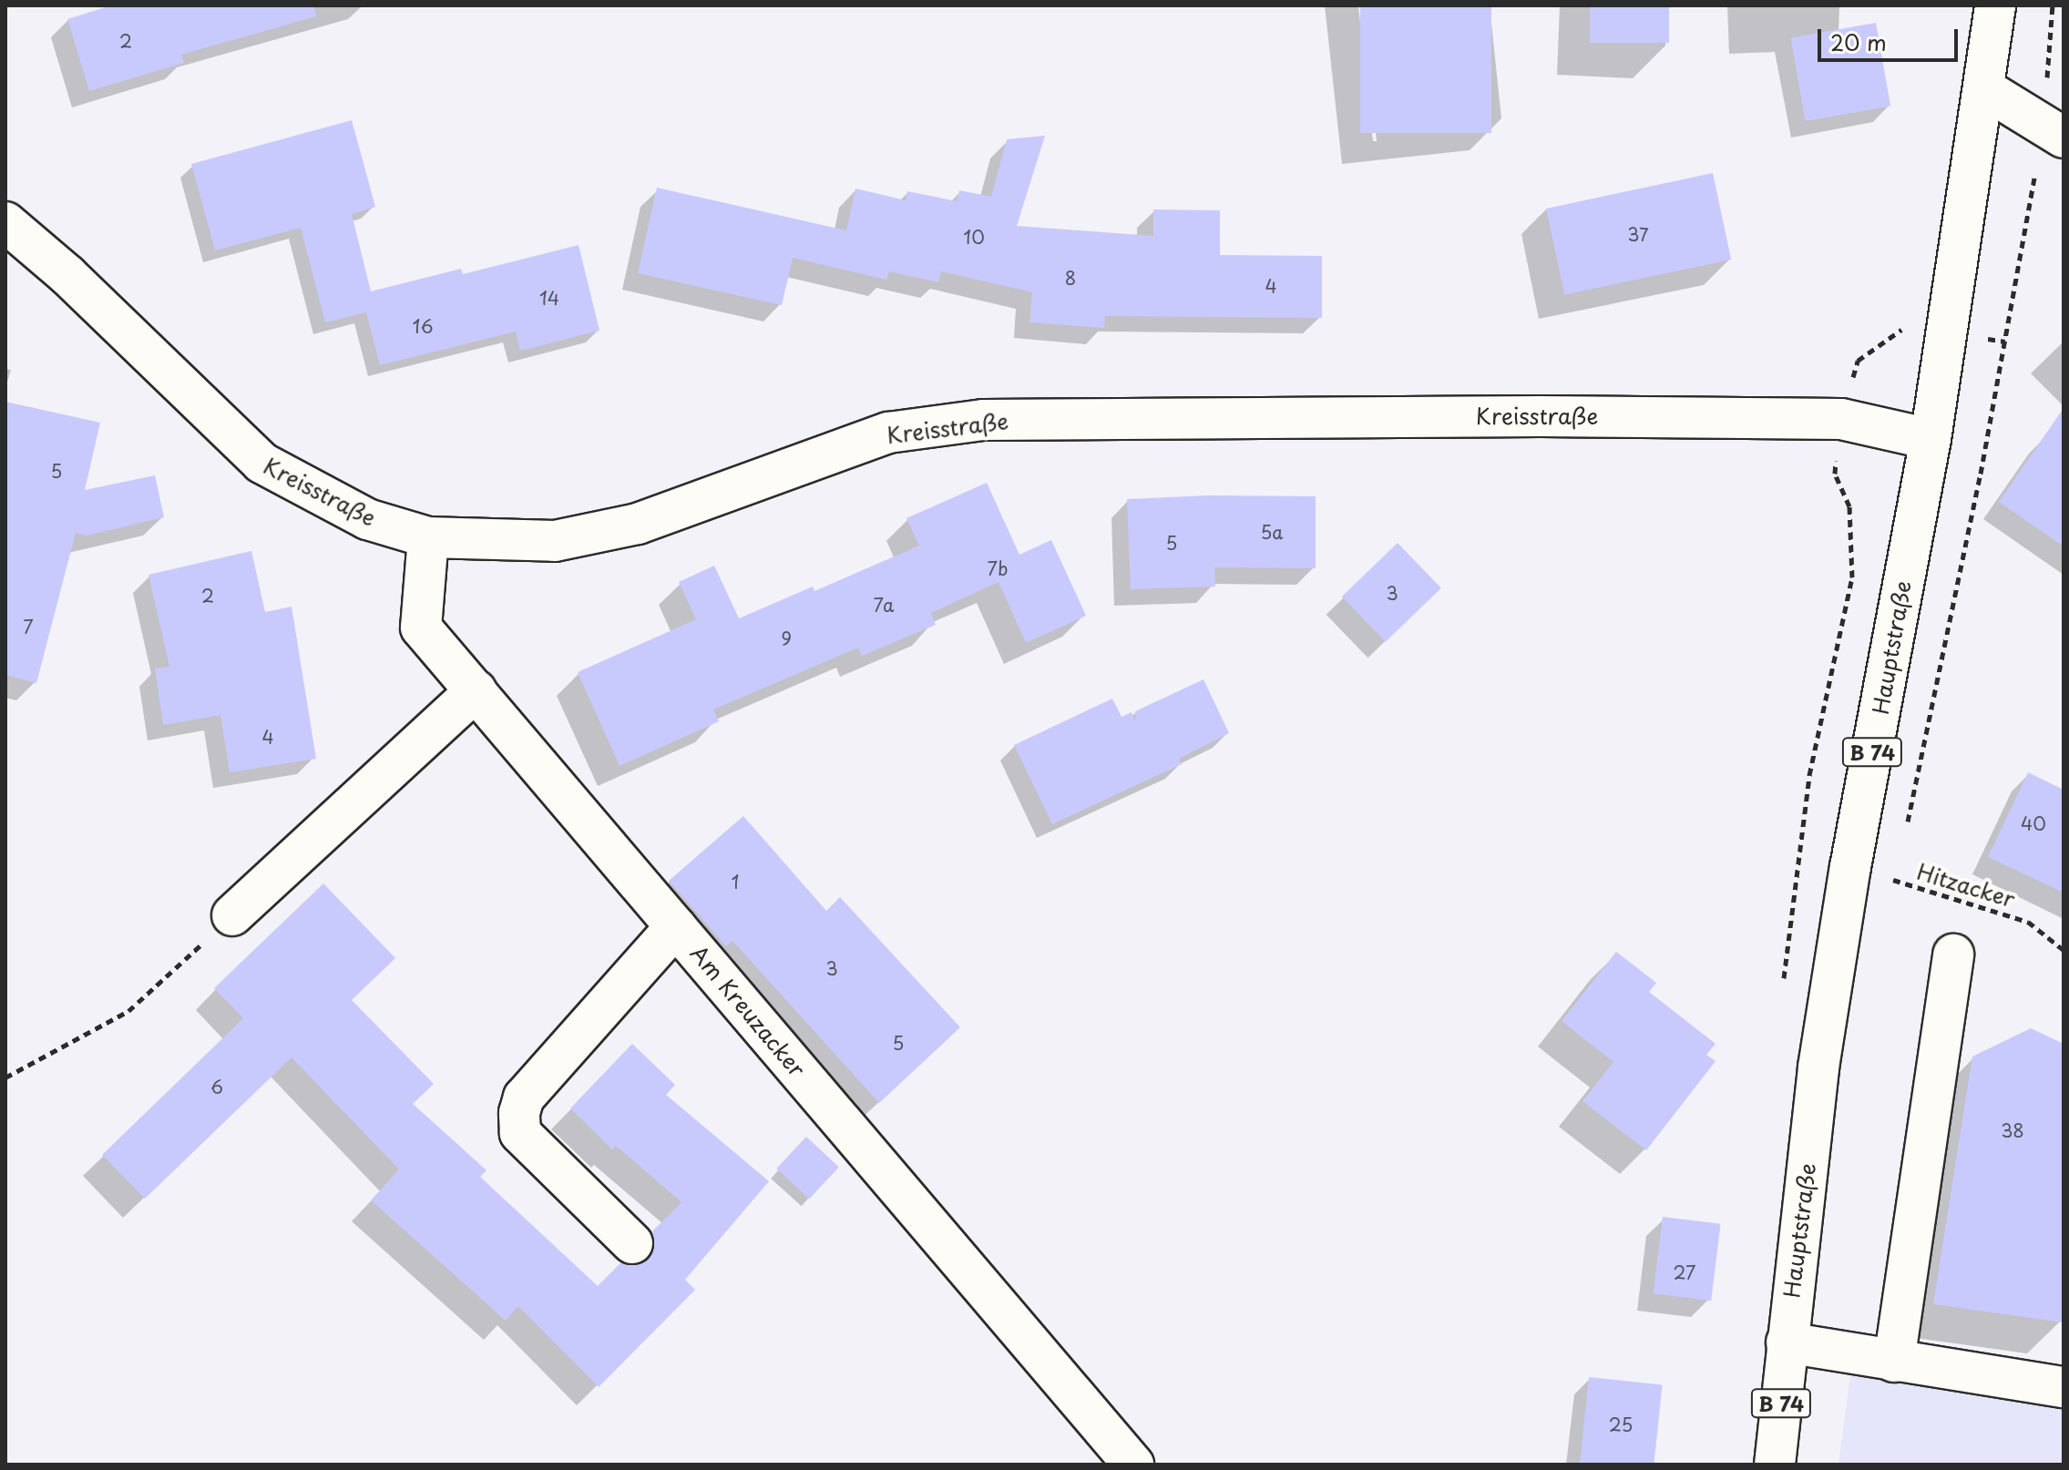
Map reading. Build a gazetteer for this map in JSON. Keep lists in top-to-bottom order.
{
  "streets": {
    "street": [
      "Kreisstraße",
      "Hauptstraße",
      "B 74",
      "Am Kreuzacker"
    ],
    "path": ["Hitzacker"]
  },
  "crossings": [
    ["Kreisstraße", "Hauptstraße"],
    ["Kreisstraße", "Am Kreuzacker"],
    ["Hauptstraße", "Hitzacker"]
  ],
  "house_numbers": [
    "2",
    "37",
    "10",
    "8",
    "4",
    "14",
    "16",
    "5",
    "5a",
    "5",
    "7b",
    "3",
    "2",
    "7a",
    "7",
    "9",
    "4",
    "40",
    "1",
    "3",
    "5",
    "6",
    "38",
    "27",
    "25"
  ],
  "scale_bar": "20 m"
}
